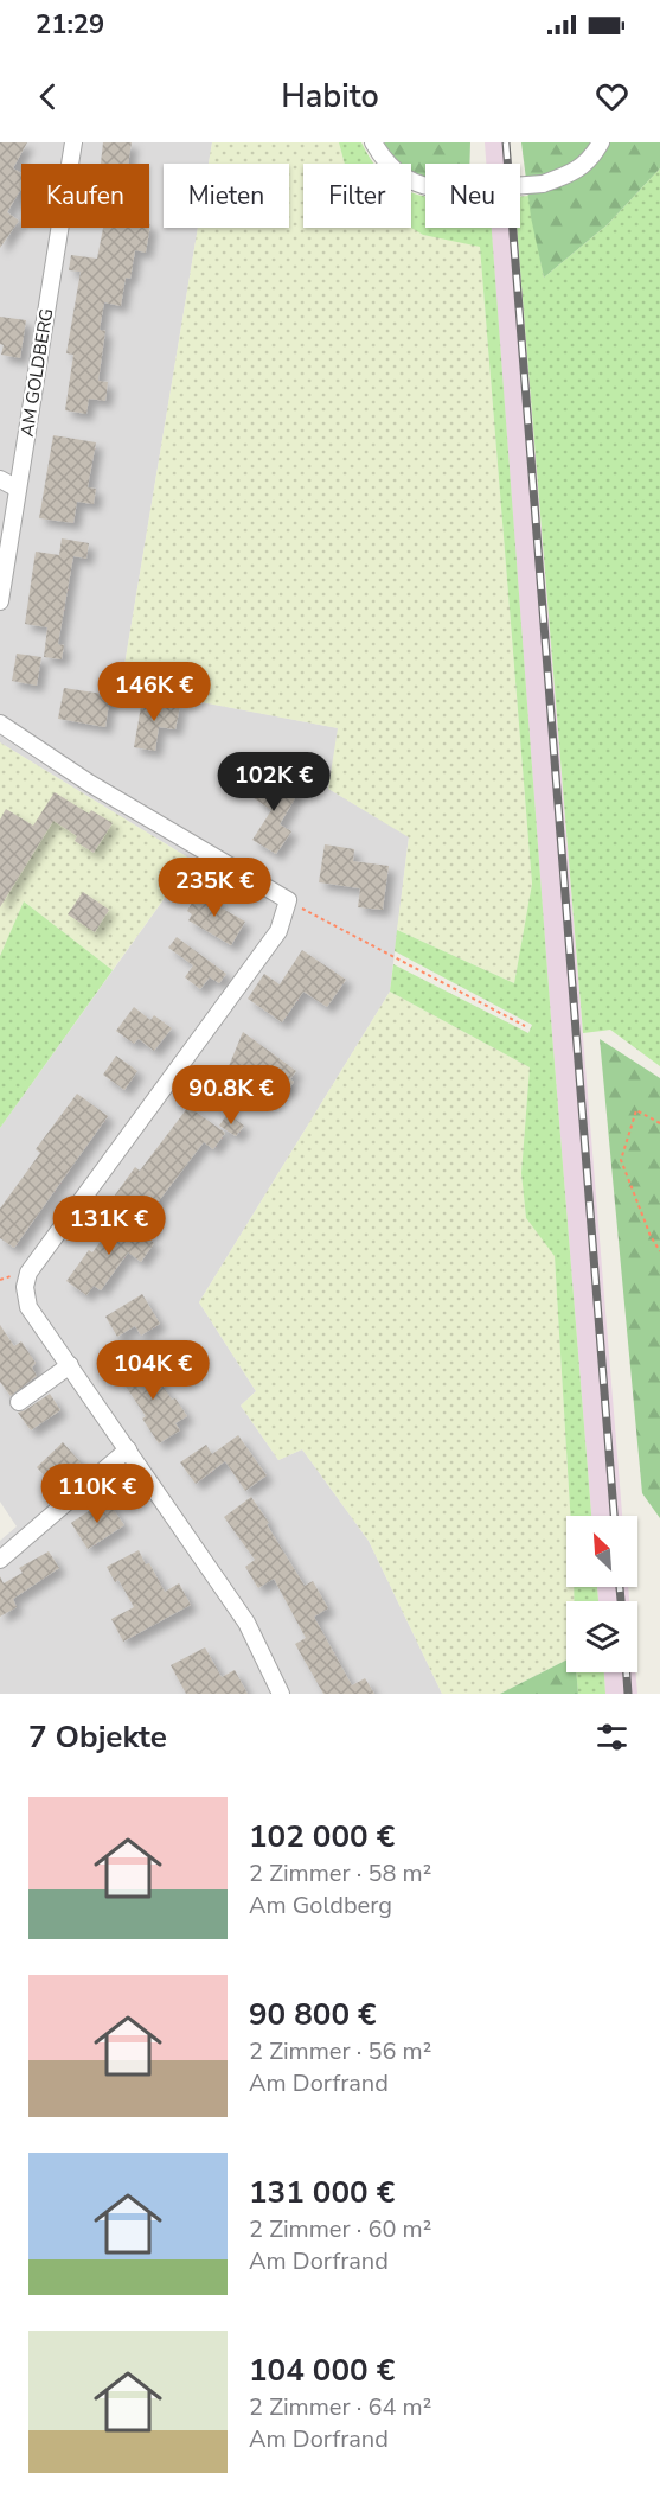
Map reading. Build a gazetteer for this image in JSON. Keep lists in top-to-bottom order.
{
  "streets": {
    "street": ["AM GOLDBERG"]
  },
  "north": "top left",
  "page": {
    "status": "21:29",
    "header": "Habito",
    "chip": [
      "Kaufen",
      "Mieten",
      "Filter",
      "Neu"
    ],
    "price": [
      "146K €",
      "102K €",
      "235K €",
      "90.8K €",
      "131K €",
      "104K €",
      "110K €"
    ],
    "heading": "7 Objekte",
    "list": [
      {
        "name": "102 000 €",
        "note": "2 Zimmer · 58 m² · Am Goldberg"
      },
      {
        "name": "90 800 €",
        "note": "2 Zimmer · 56 m² · Am Dorfrand"
      },
      {
        "name": "131 000 €",
        "note": "2 Zimmer · 60 m² · Am Dorfrand"
      },
      {
        "name": "104 000 €",
        "note": "2 Zimmer · 64 m² · Am Dorfrand"
      }
    ]
  }
}
